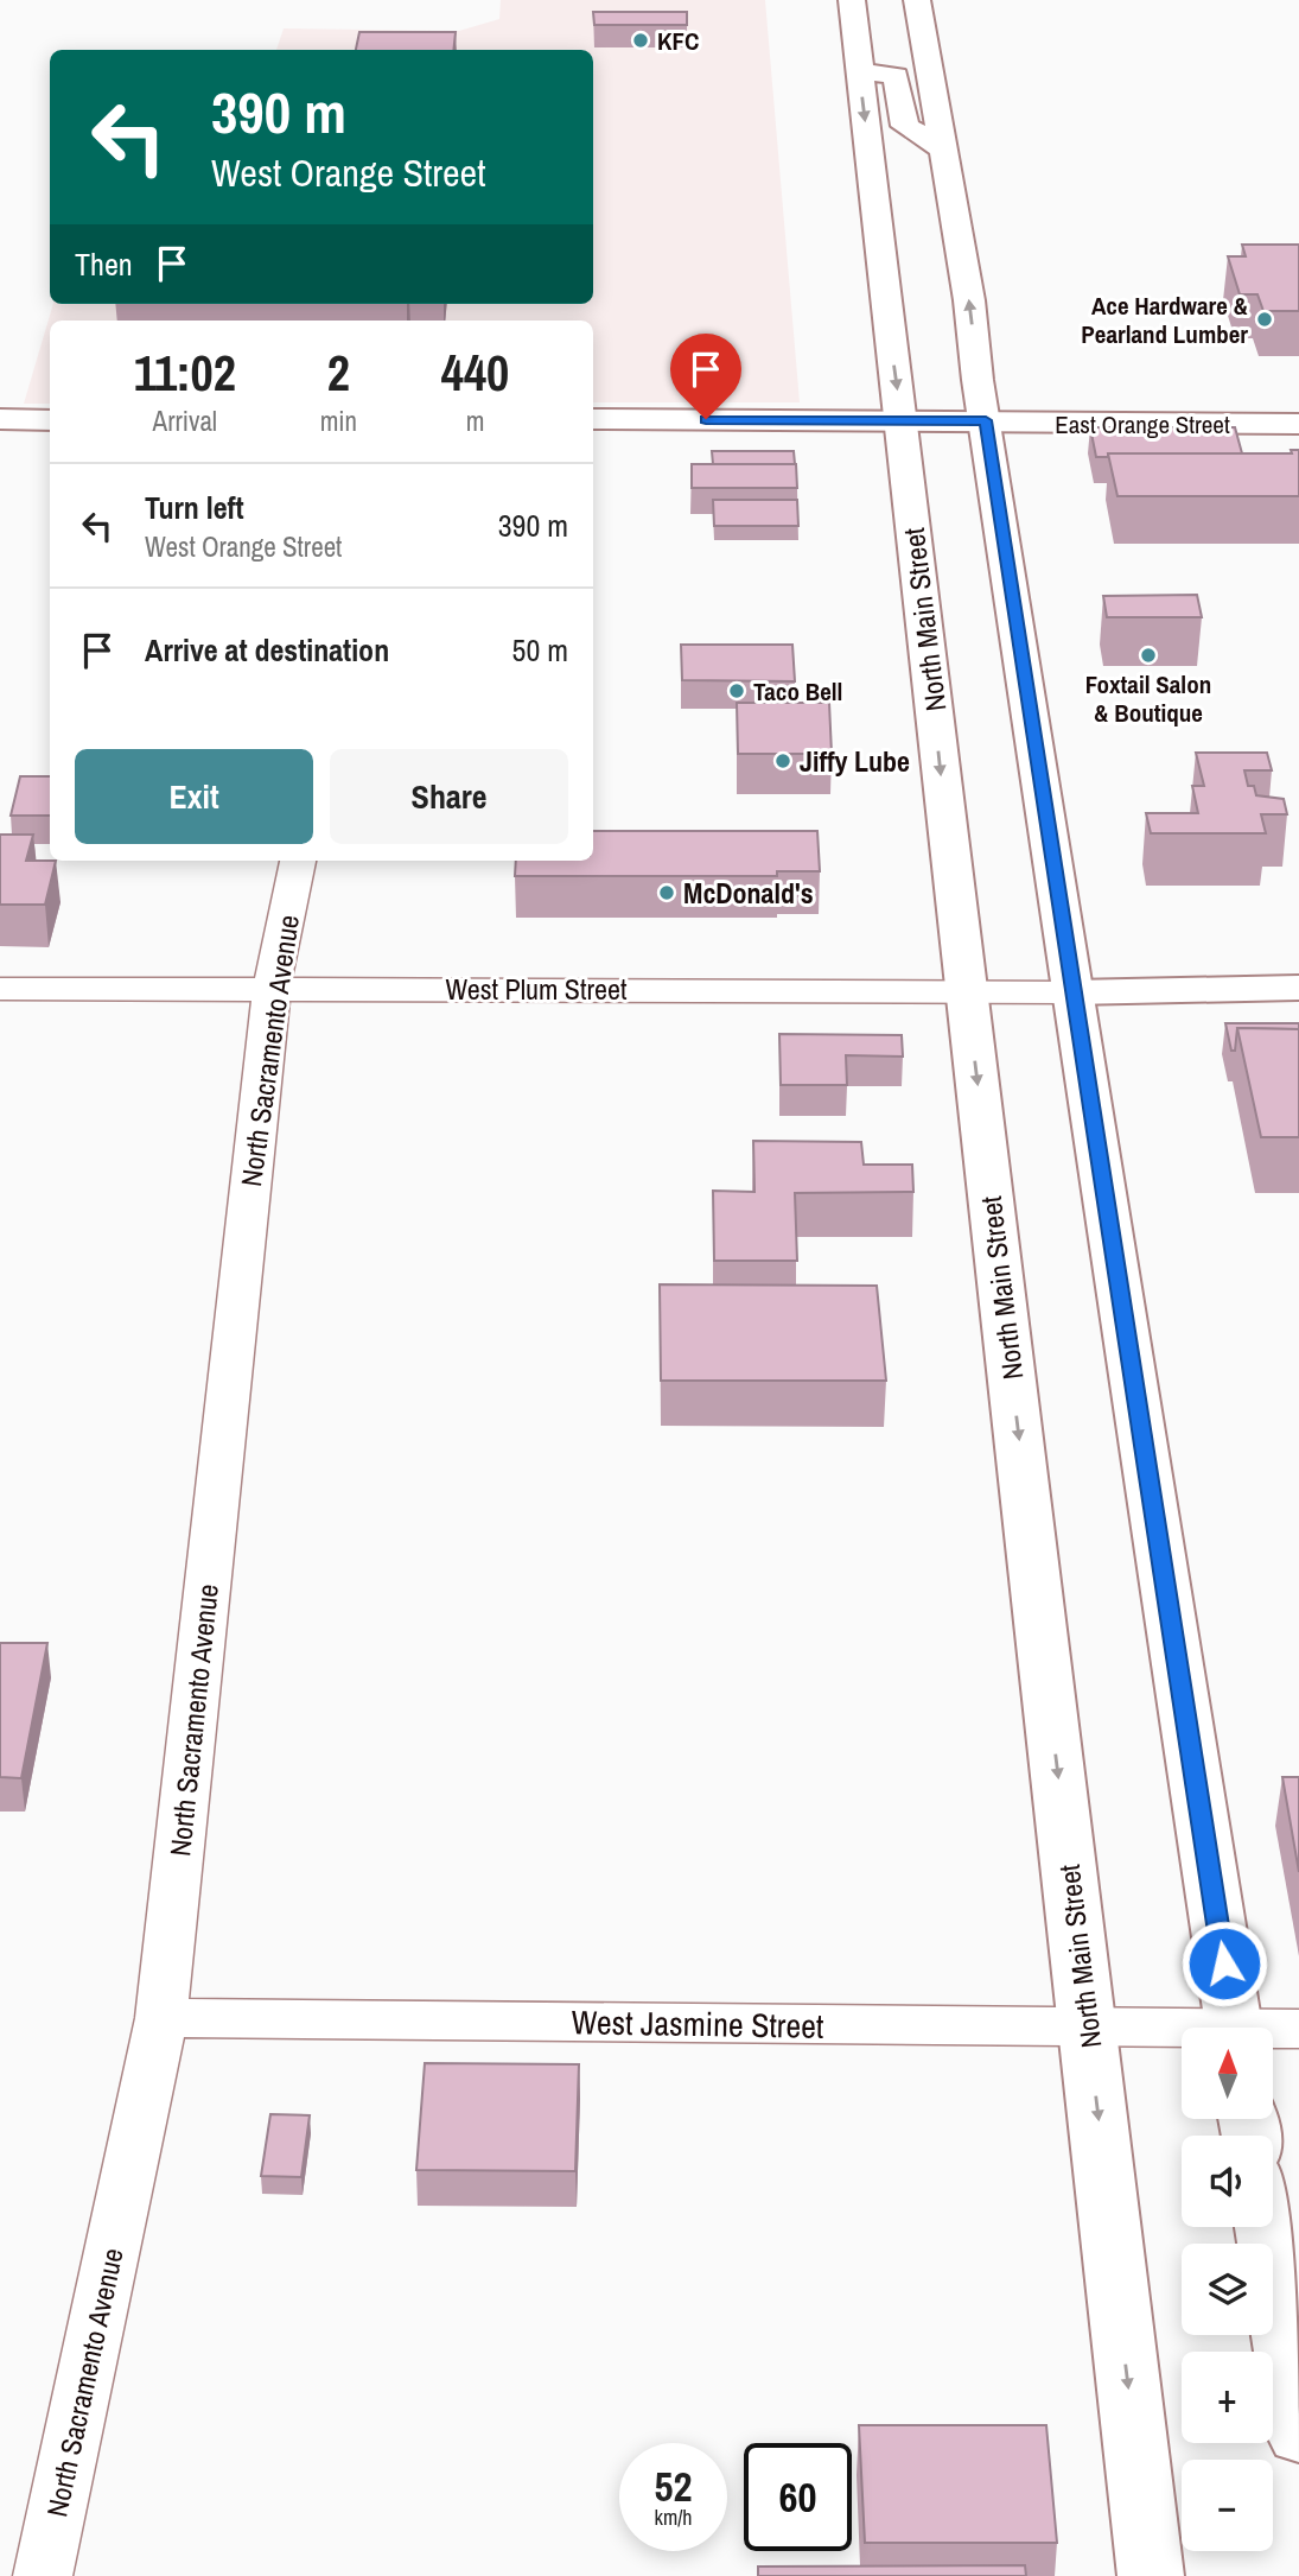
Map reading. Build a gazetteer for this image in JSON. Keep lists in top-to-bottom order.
{
  "streets": {
    "main road": ["East Orange Street", "North Main Street"],
    "street": ["West Plum Street", "North Sacramento Avenue", "West Jasmine Street"]
  },
  "crossings": [
    ["East Orange Street", "North Main Street"],
    ["North Main Street", "West Plum Street"],
    ["North Main Street", "West Jasmine Street"],
    ["West Plum Street", "North Sacramento Avenue"],
    ["North Sacramento Avenue", "West Jasmine Street"]
  ],
  "places": [
    "KFC",
    "Ace Hardware & Pearland Lumber",
    "Foxtail Salon & Boutique",
    "Taco Bell",
    "Jiffy Lube",
    "McDonald's"
  ],
  "north": "top",
  "page": {
    "turn": ["390 m", "West Orange Street"],
    "then": "Then",
    "eta": [
      "11:02",
      "Arrival",
      "2",
      "min",
      "440",
      "m"
    ],
    "list": [
      {
        "name": "Turn left",
        "note": "West Orange Street",
        "value": "390 m"
      },
      {
        "name": "Arrive at destination",
        "value": "50 m"
      }
    ],
    "buttons": ["Exit", "Share"],
    "map_buttons": ["+", "−"],
    "speed": "52 km/h",
    "limit": "60"
  }
}
